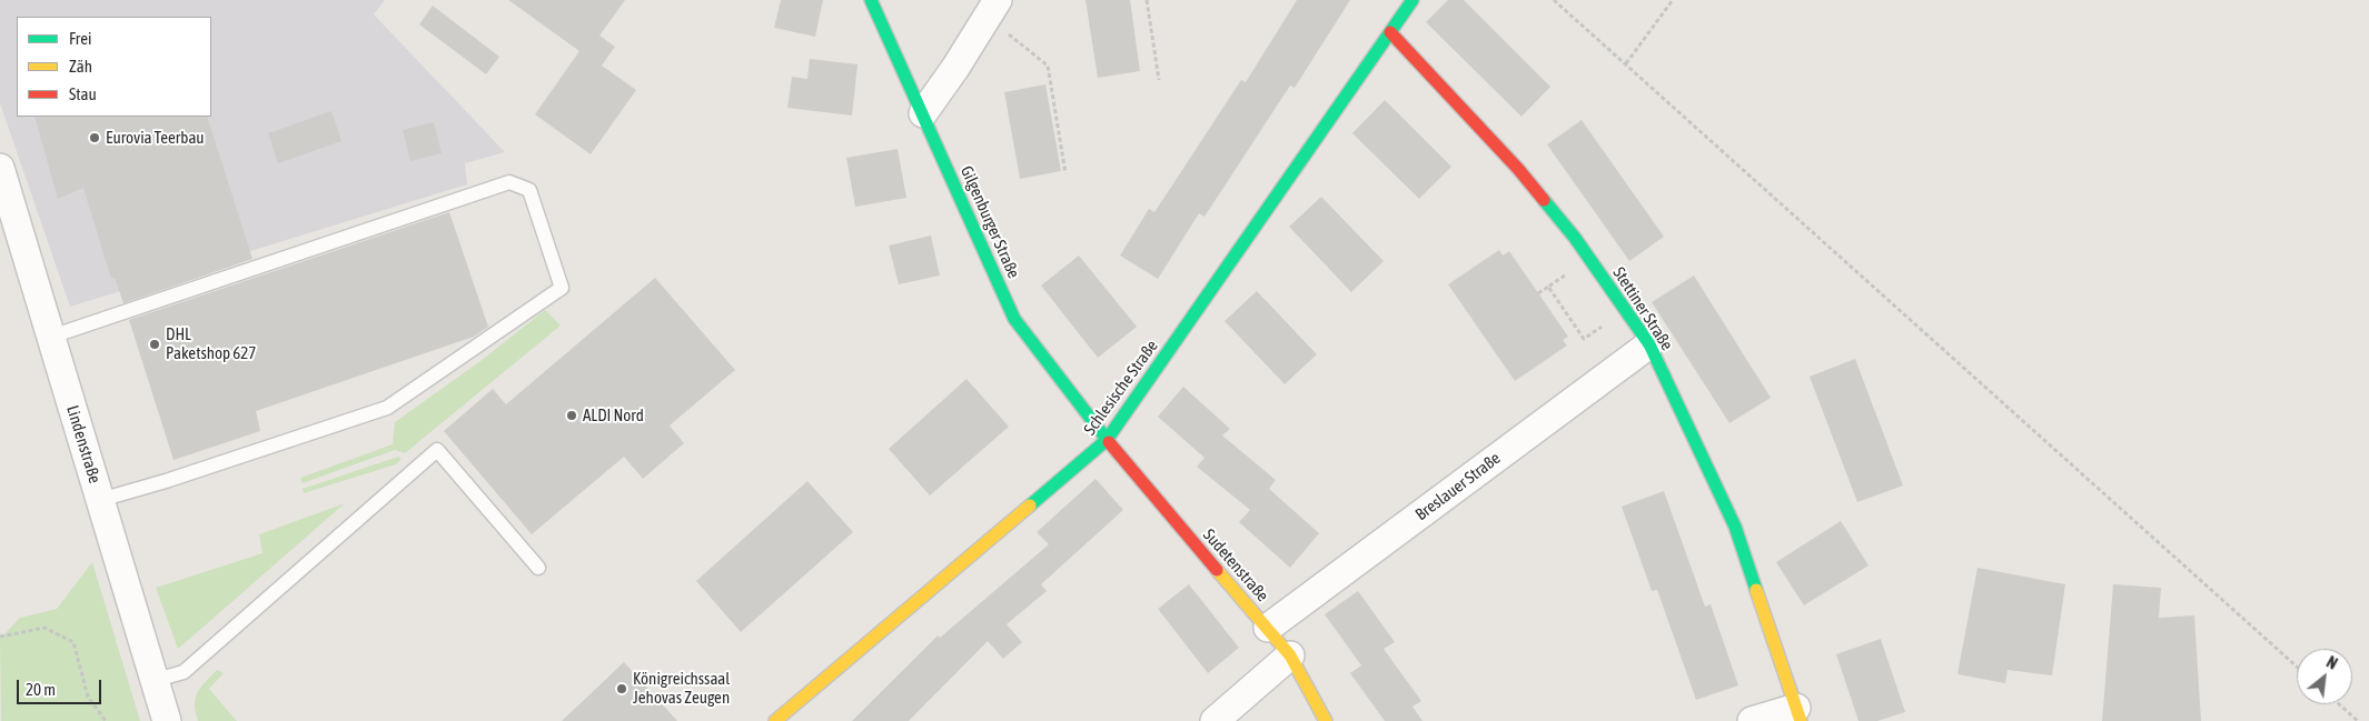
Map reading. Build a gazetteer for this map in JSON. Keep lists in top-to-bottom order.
{
  "streets": {
    "street": [
      "Gilgenburger Straße",
      "Stettiner Straße",
      "Schlesische Straße",
      "Lindenstraße",
      "Breslauer Straße",
      "Sudetenstraße"
    ]
  },
  "crossings": [
    ["Gilgenburger Straße", "Schlesische Straße"],
    ["Gilgenburger Straße", "Sudetenstraße"],
    ["Stettiner Straße", "Schlesische Straße"],
    ["Stettiner Straße", "Breslauer Straße"],
    ["Schlesische Straße", "Sudetenstraße"],
    ["Breslauer Straße", "Sudetenstraße"]
  ],
  "places": [
    "Eurovia Teerbau",
    "DHL Paketshop 627",
    "ALDI Nord",
    "Königreichssaal Jehovas Zeugen"
  ],
  "legend": ["Frei", "Zäh", "Stau"],
  "scale_bar": "20 m",
  "north": "top right"
}
